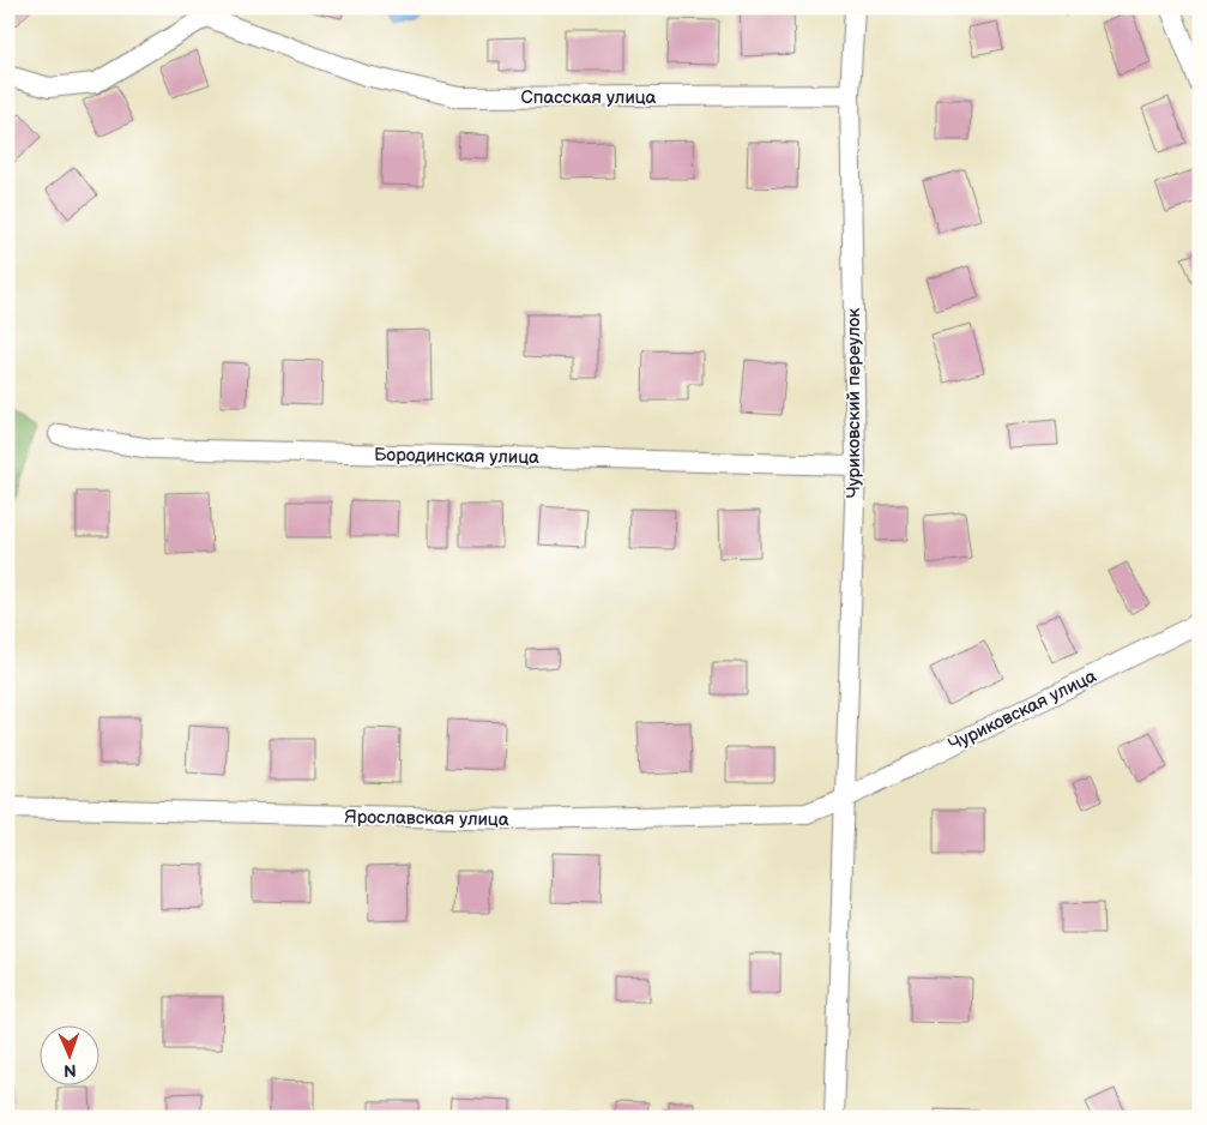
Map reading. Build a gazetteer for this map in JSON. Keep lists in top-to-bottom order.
{
  "streets": {
    "street": [
      "Спасская улица",
      "Чуриковский переулок",
      "Бородинская улица",
      "Чуриковская улица",
      "Ярославская улица"
    ]
  },
  "crossings": [
    ["Спасская улица", "Чуриковский переулок"],
    ["Чуриковский переулок", "Бородинская улица"],
    ["Чуриковский переулок", "Чуриковская улица"],
    ["Чуриковский переулок", "Ярославская улица"],
    ["Чуриковская улица", "Ярославская улица"]
  ],
  "north": "bottom"
}
